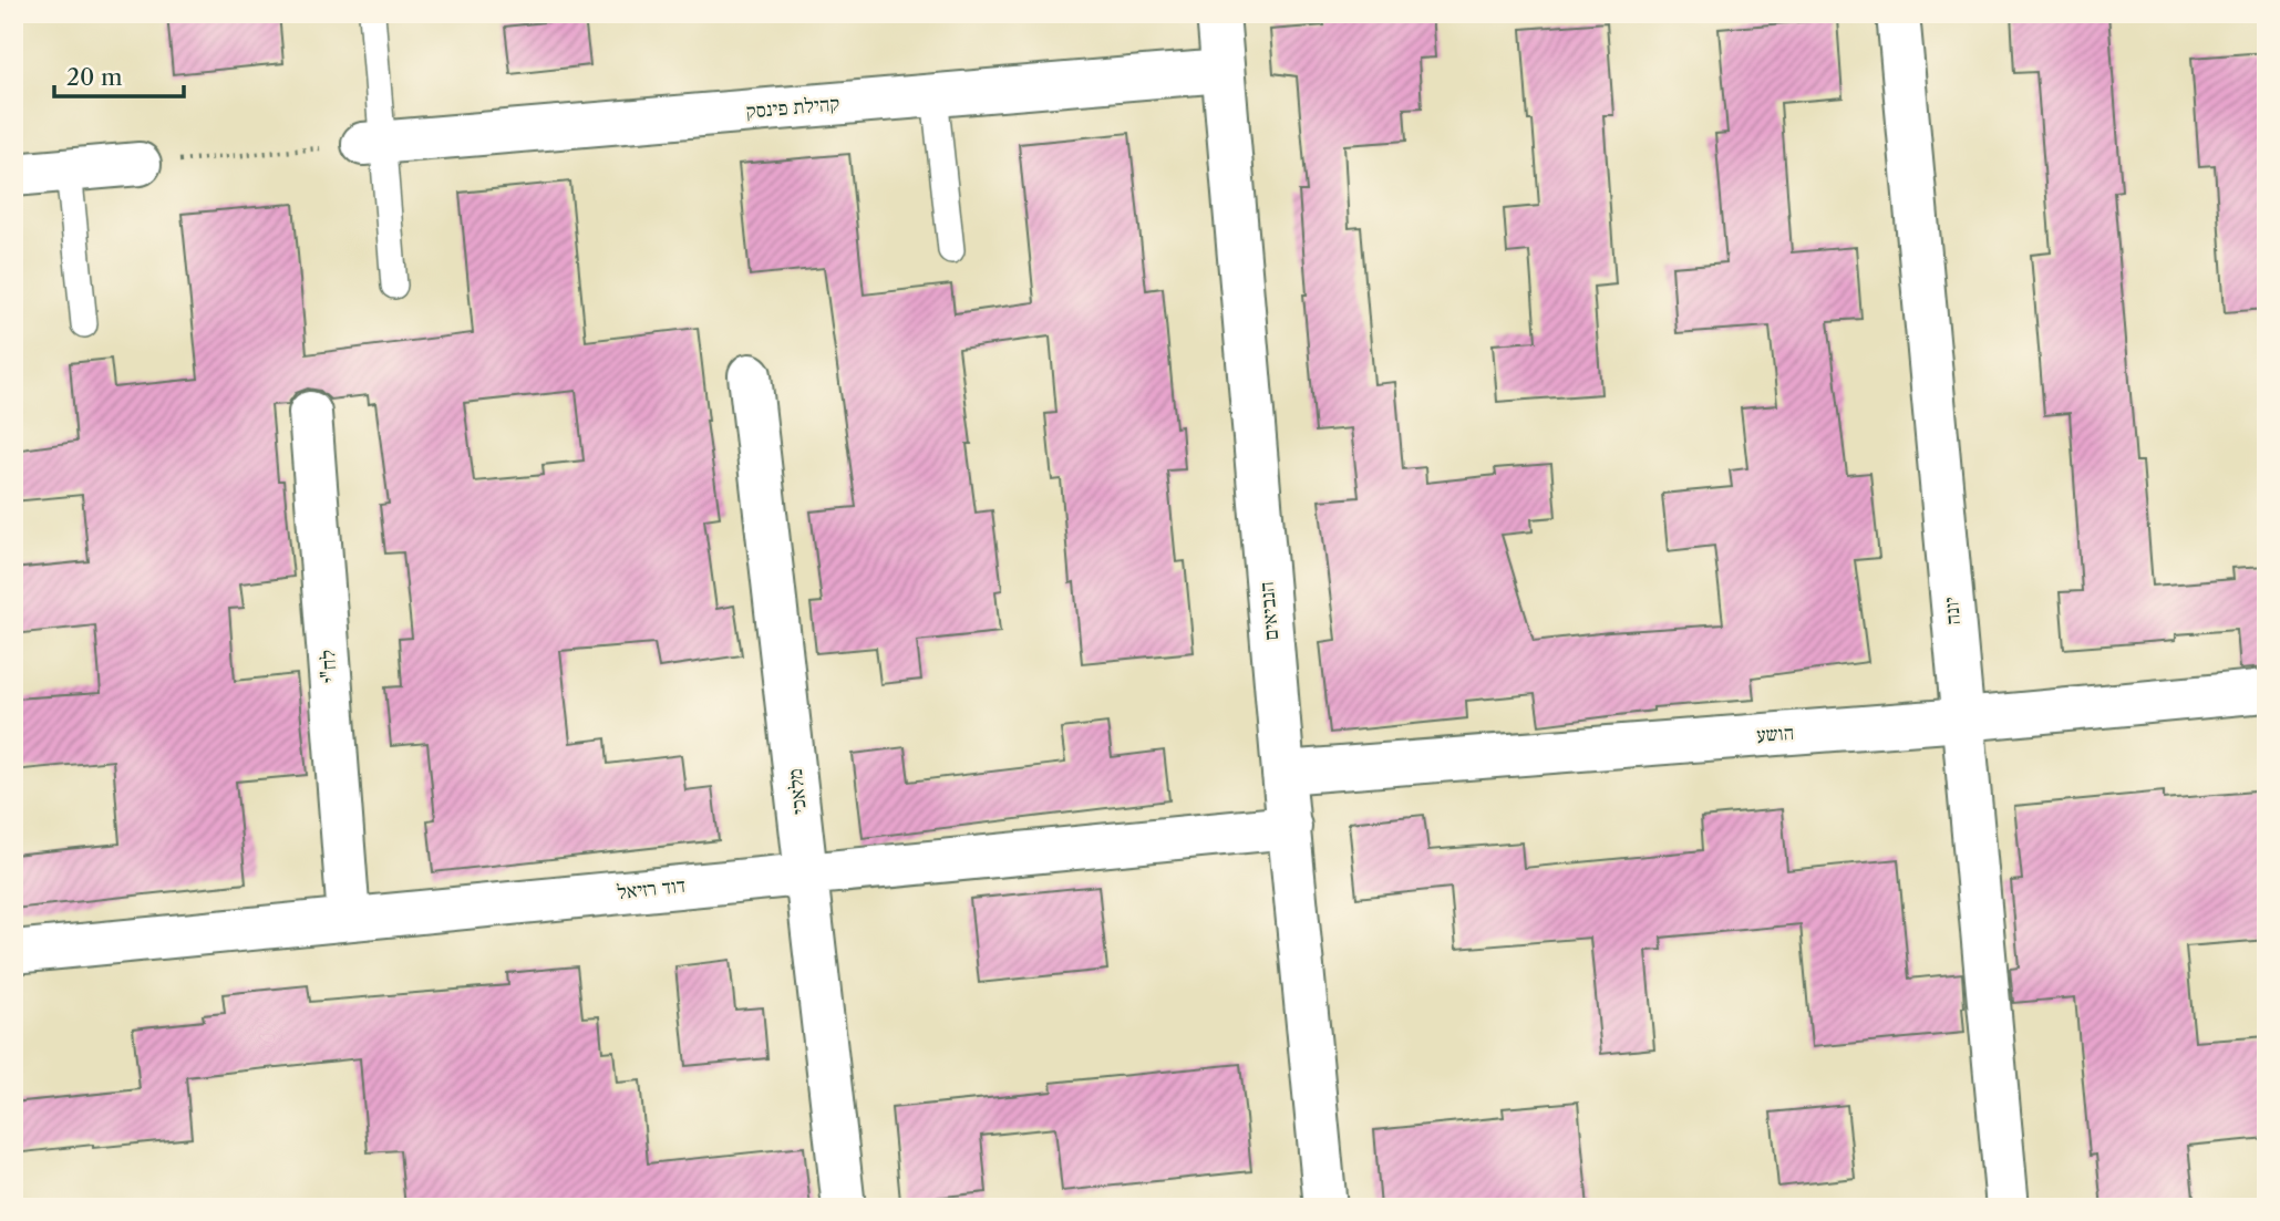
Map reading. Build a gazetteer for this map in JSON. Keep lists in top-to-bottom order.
{
  "streets": {
    "street": [
      "קהילת פינסק",
      "הנביאים",
      "יונה",
      "לח\"י",
      "הושע",
      "מלאכי",
      "דוד רזיאל"
    ]
  },
  "crossings": [
    ["קהילת פינסק", "הנביאים"],
    ["הנביאים", "הושע"],
    ["הנביאים", "דוד רזיאל"],
    ["יונה", "הושע"],
    ["לח\"י", "דוד רזיאל"],
    ["מלאכי", "דוד רזיאל"]
  ],
  "scale_bar": "20 m"
}
